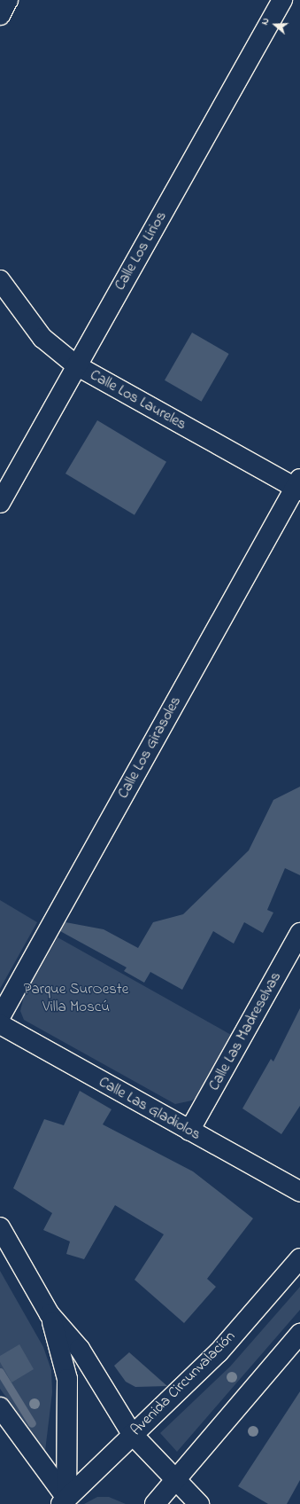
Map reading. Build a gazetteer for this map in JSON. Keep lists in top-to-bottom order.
{
  "streets": {
    "main road": [
      "Calle Los Lirios",
      "Calle Los Laureles",
      "Calle Los Girasoles",
      "Calle Las Madreselvas",
      "Calle Las Gladiolos",
      "Avenida Circunvalación"
    ]
  },
  "crossings": [
    ["Calle Los Lirios", "Calle Los Laureles"],
    ["Calle Los Laureles", "Calle Los Girasoles"],
    ["Calle Las Madreselvas", "Calle Las Gladiolos"]
  ],
  "parks": ["Parque SurOeste Villa Moscú"],
  "north": "left"
}
